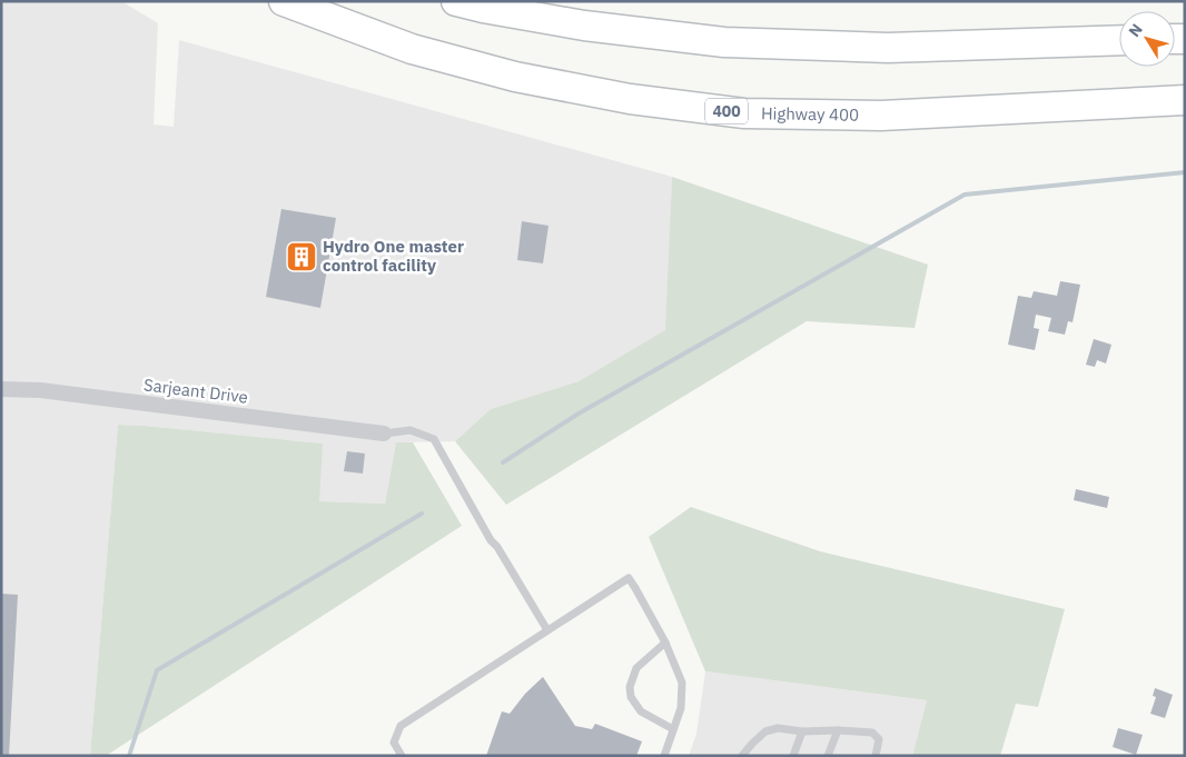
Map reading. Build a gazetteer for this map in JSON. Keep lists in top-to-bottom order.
{
  "streets": {
    "highway": ["400", "Highway 400"],
    "street": ["Sarjeant Drive"]
  },
  "places": {
    "building": ["Hydro One master control facility"]
  },
  "north": "top left"
}
